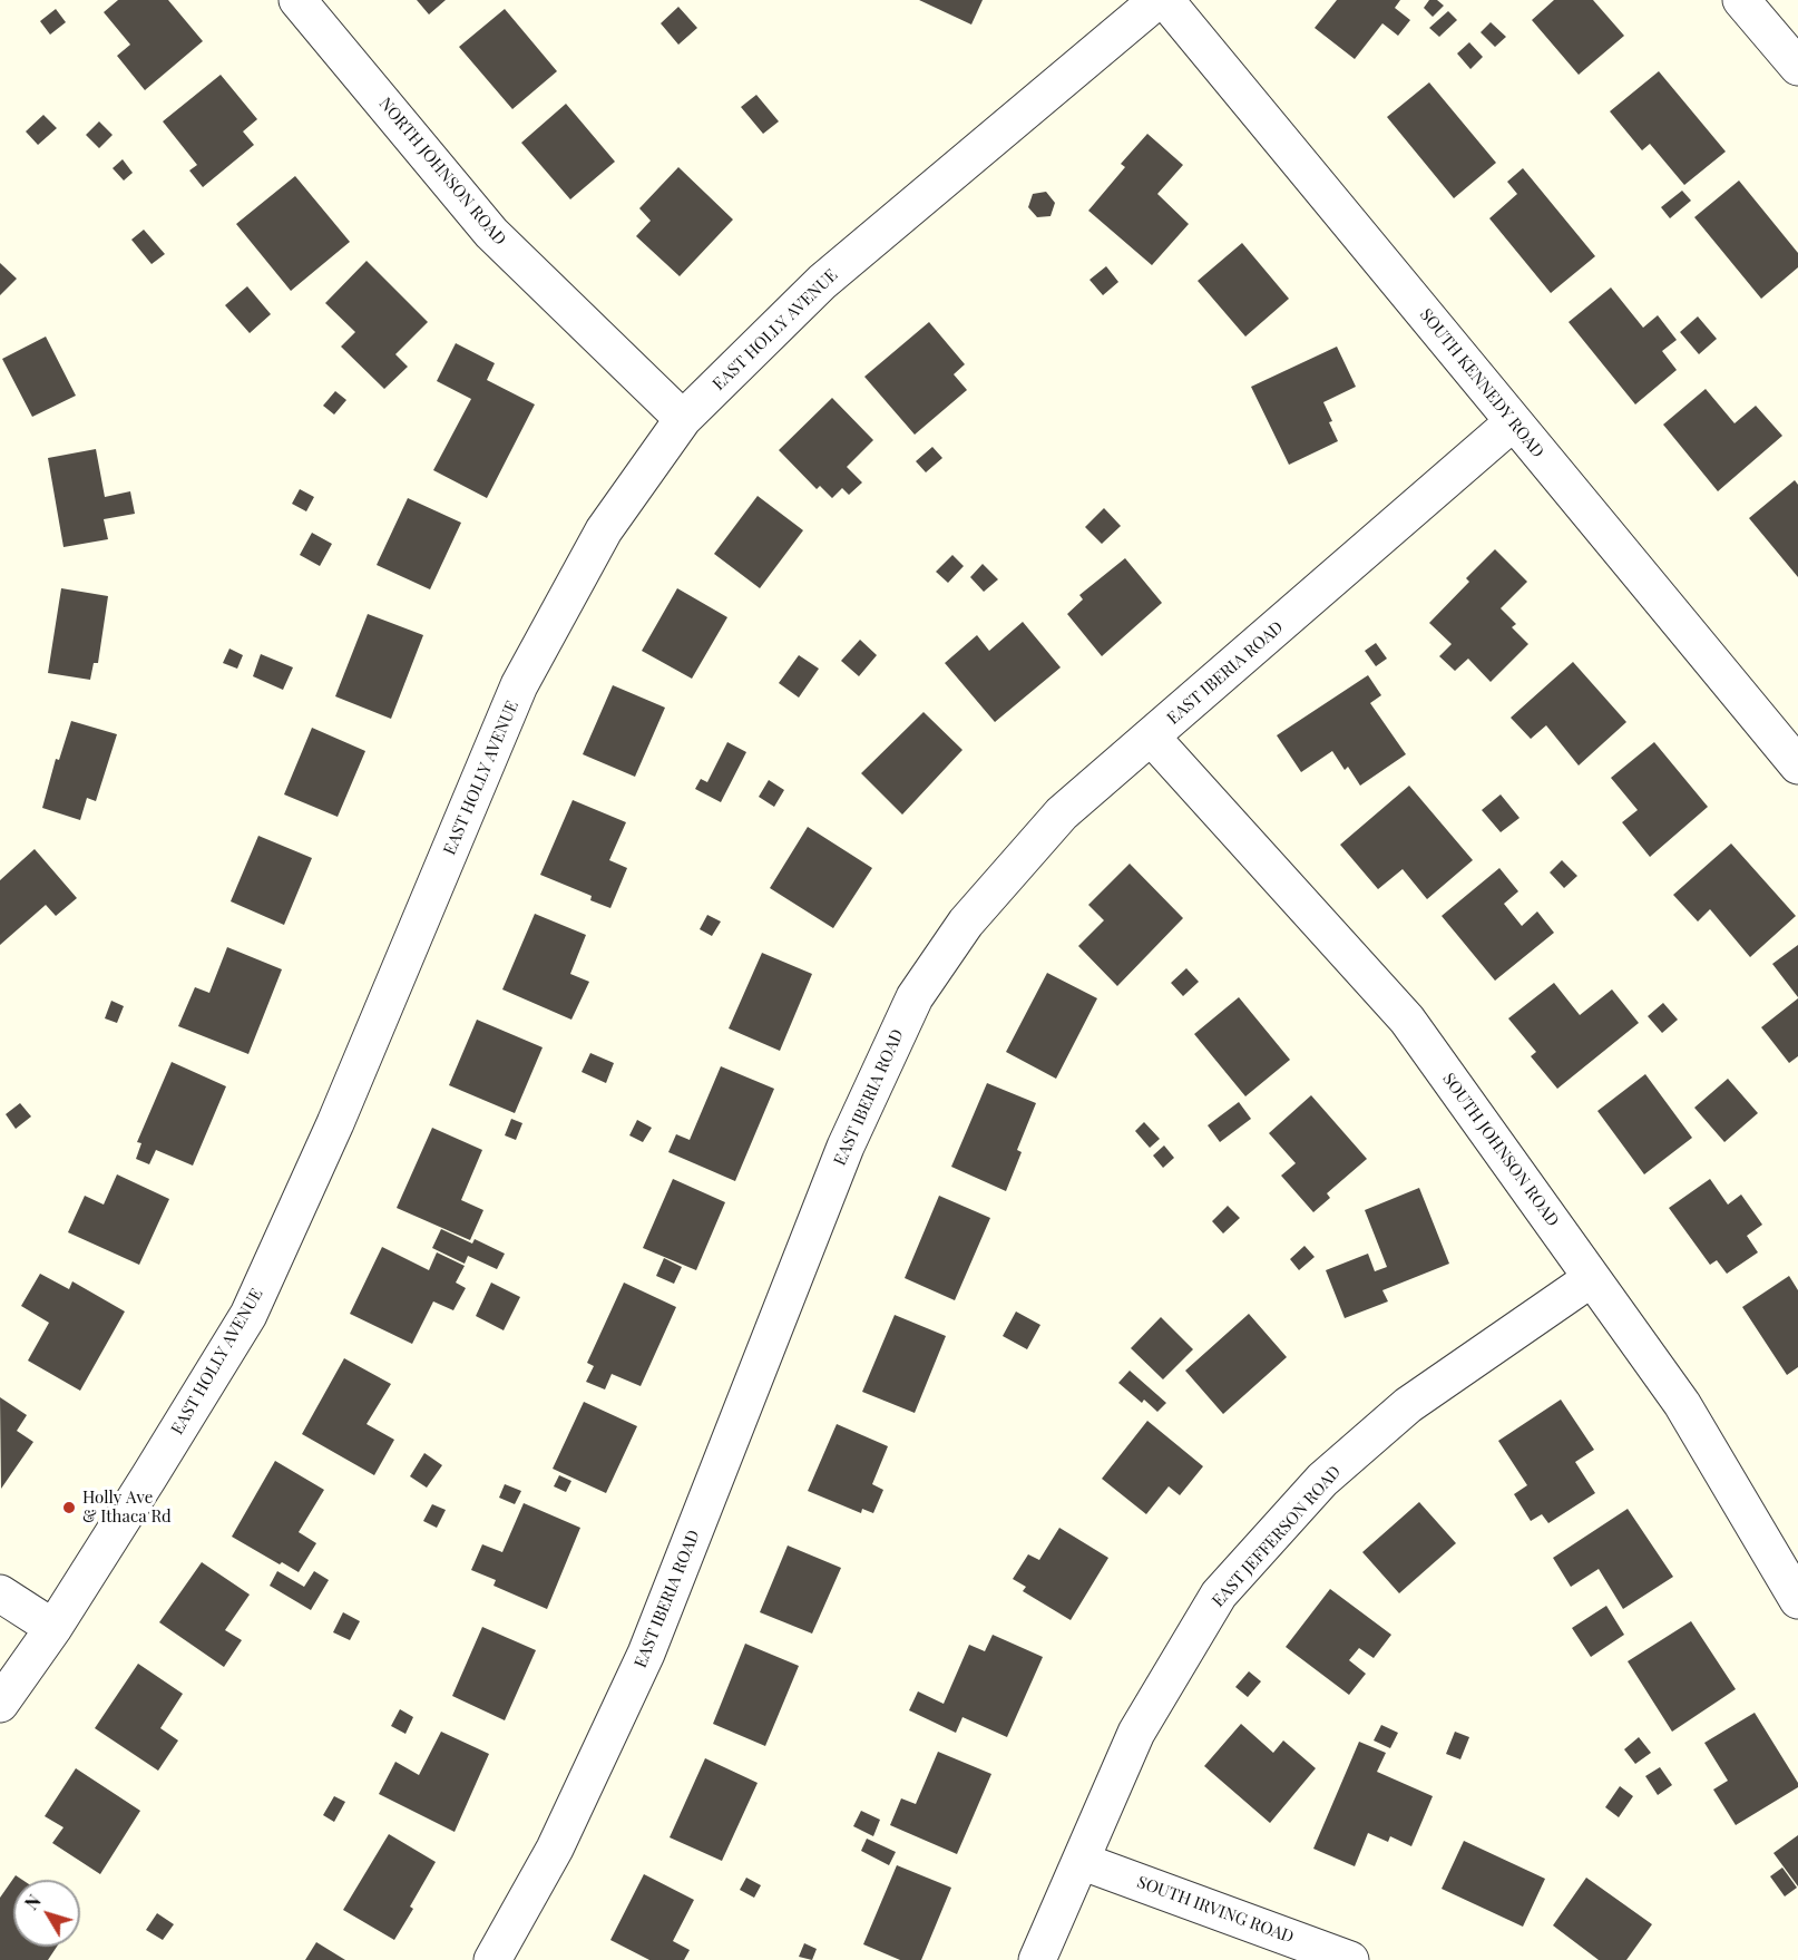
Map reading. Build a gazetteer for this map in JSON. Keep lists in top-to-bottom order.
{
  "streets": {
    "street": [
      "NORTH JOHNSON ROAD",
      "EAST HOLLY AVENUE",
      "SOUTH KENNEDY ROAD",
      "EAST IBERIA ROAD",
      "SOUTH JOHNSON ROAD",
      "EAST JEFFERSON ROAD",
      "SOUTH IRVING ROAD"
    ]
  },
  "crossings": [
    ["NORTH JOHNSON ROAD", "EAST HOLLY AVENUE"],
    ["SOUTH KENNEDY ROAD", "EAST IBERIA ROAD"],
    ["EAST IBERIA ROAD", "SOUTH JOHNSON ROAD"],
    ["SOUTH JOHNSON ROAD", "EAST JEFFERSON ROAD"],
    ["EAST JEFFERSON ROAD", "SOUTH IRVING ROAD"]
  ],
  "places": ["Holly Ave & Ithaca Rd"],
  "north": "top left"
}
